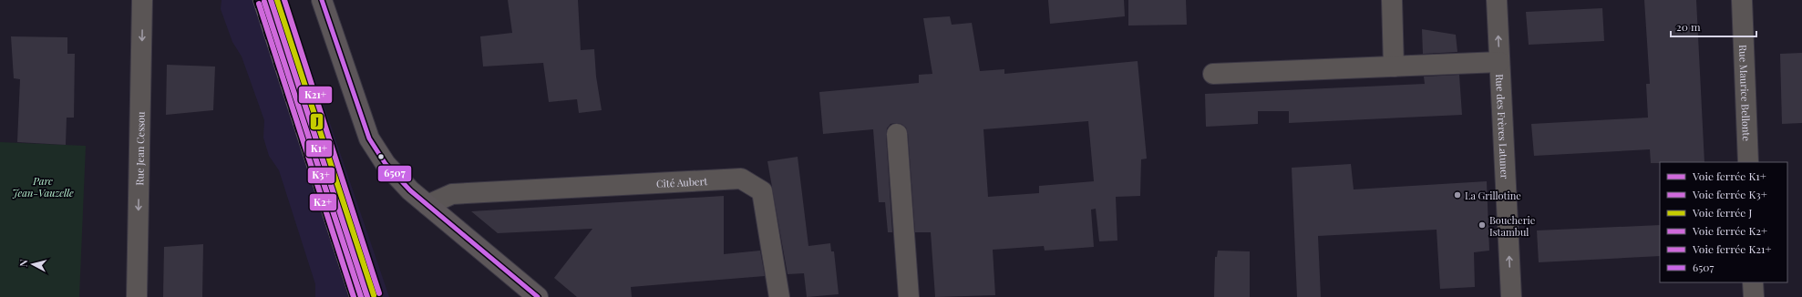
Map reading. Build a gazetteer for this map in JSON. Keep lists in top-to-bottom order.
{
  "streets": {
    "street": [
      "Rue Maurice Bellonte",
      "Rue des Frères Latuner",
      "Rue Jean Cessou",
      "Cité Aubert"
    ]
  },
  "one_way": ["Rue des Frères Latuner", "Rue Jean Cessou"],
  "parks": ["Parc Jean-Vauzelle"],
  "places": ["La Grillotine", "Boucherie Istambul"],
  "lines": [
    "rail line K1+",
    "rail line J",
    "rail line K21+",
    "transit line 6507",
    "rail line K3+",
    "rail line K2+"
  ],
  "legend": [
    "Voie ferrée K1+",
    "Voie ferrée K3+",
    "Voie ferrée J",
    "Voie ferrée K2+",
    "Voie ferrée K21+",
    "6507"
  ],
  "scale_bar": "20 m",
  "north": "left"
}
